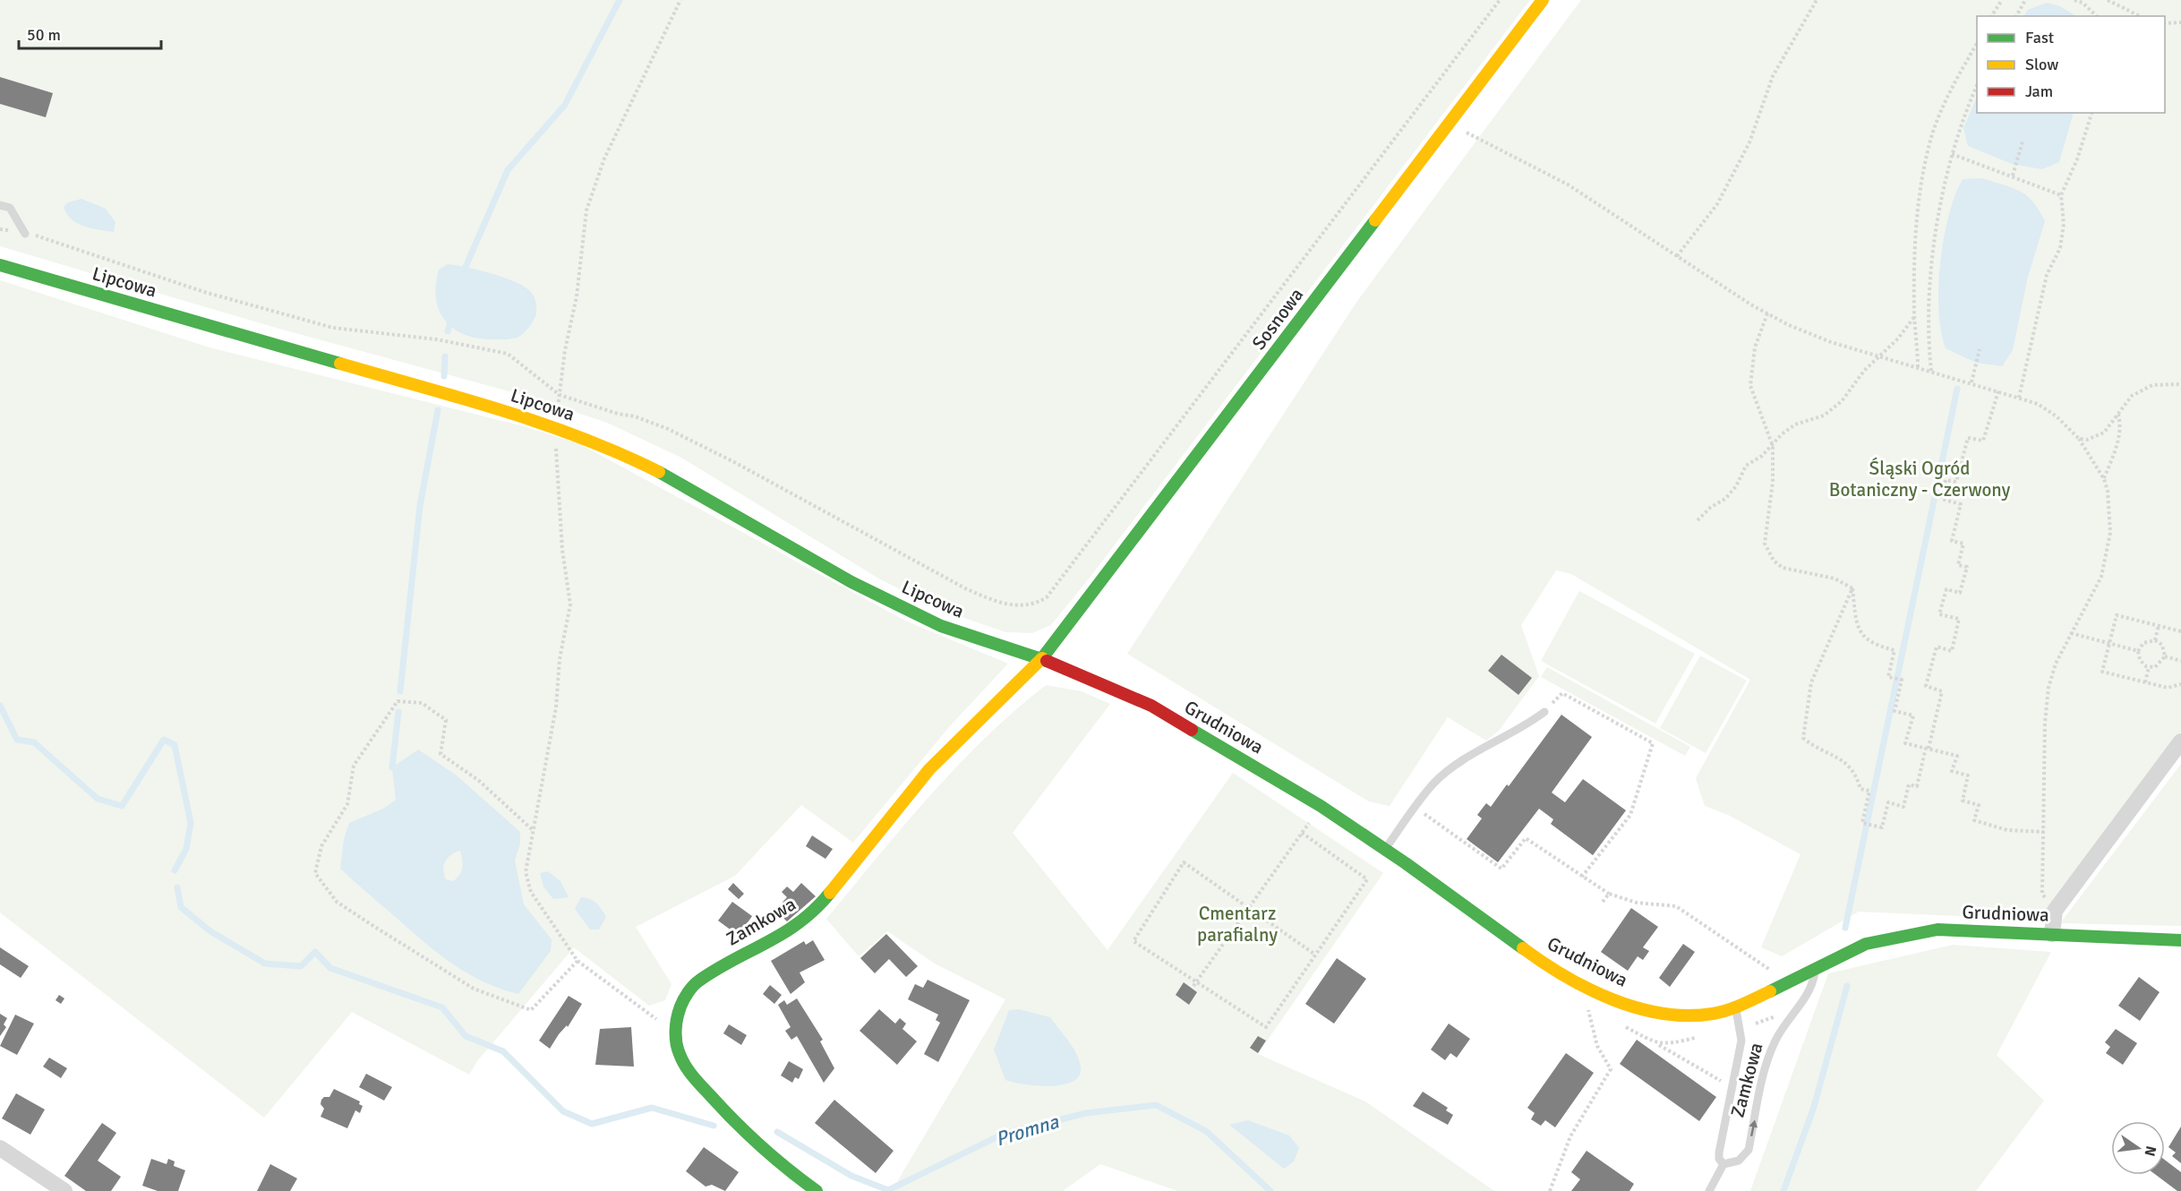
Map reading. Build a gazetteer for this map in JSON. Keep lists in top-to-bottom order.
{
  "streets": {
    "street": [
      "Lipcowa",
      "Sosnowa",
      "Grudniowa",
      "Zamkowa"
    ]
  },
  "crossings": [
    ["Lipcowa", "Sosnowa"],
    ["Lipcowa", "Grudniowa"],
    ["Lipcowa", "Zamkowa"],
    ["Sosnowa", "Grudniowa"],
    ["Sosnowa", "Zamkowa"],
    ["Grudniowa", "Zamkowa"]
  ],
  "water": ["Promna"],
  "parks": ["Śląski Ogród Botaniczny - Czerwony", "Cmentarz parafialny"],
  "legend": ["Fast", "Slow", "Jam"],
  "scale_bar": "50 m",
  "north": "right"
}
